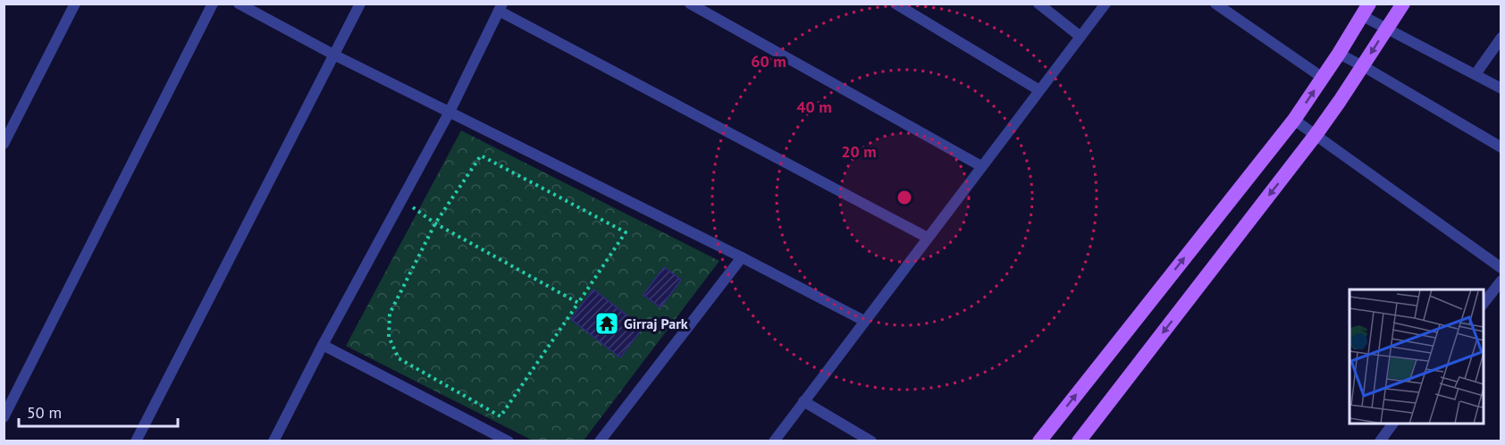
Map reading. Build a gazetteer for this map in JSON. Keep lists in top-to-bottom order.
{
  "places": {
    "temple": ["Girraj Park"]
  },
  "scale_bar": "50 m",
  "rings": ["60 m", "40 m", "20 m"]
}
